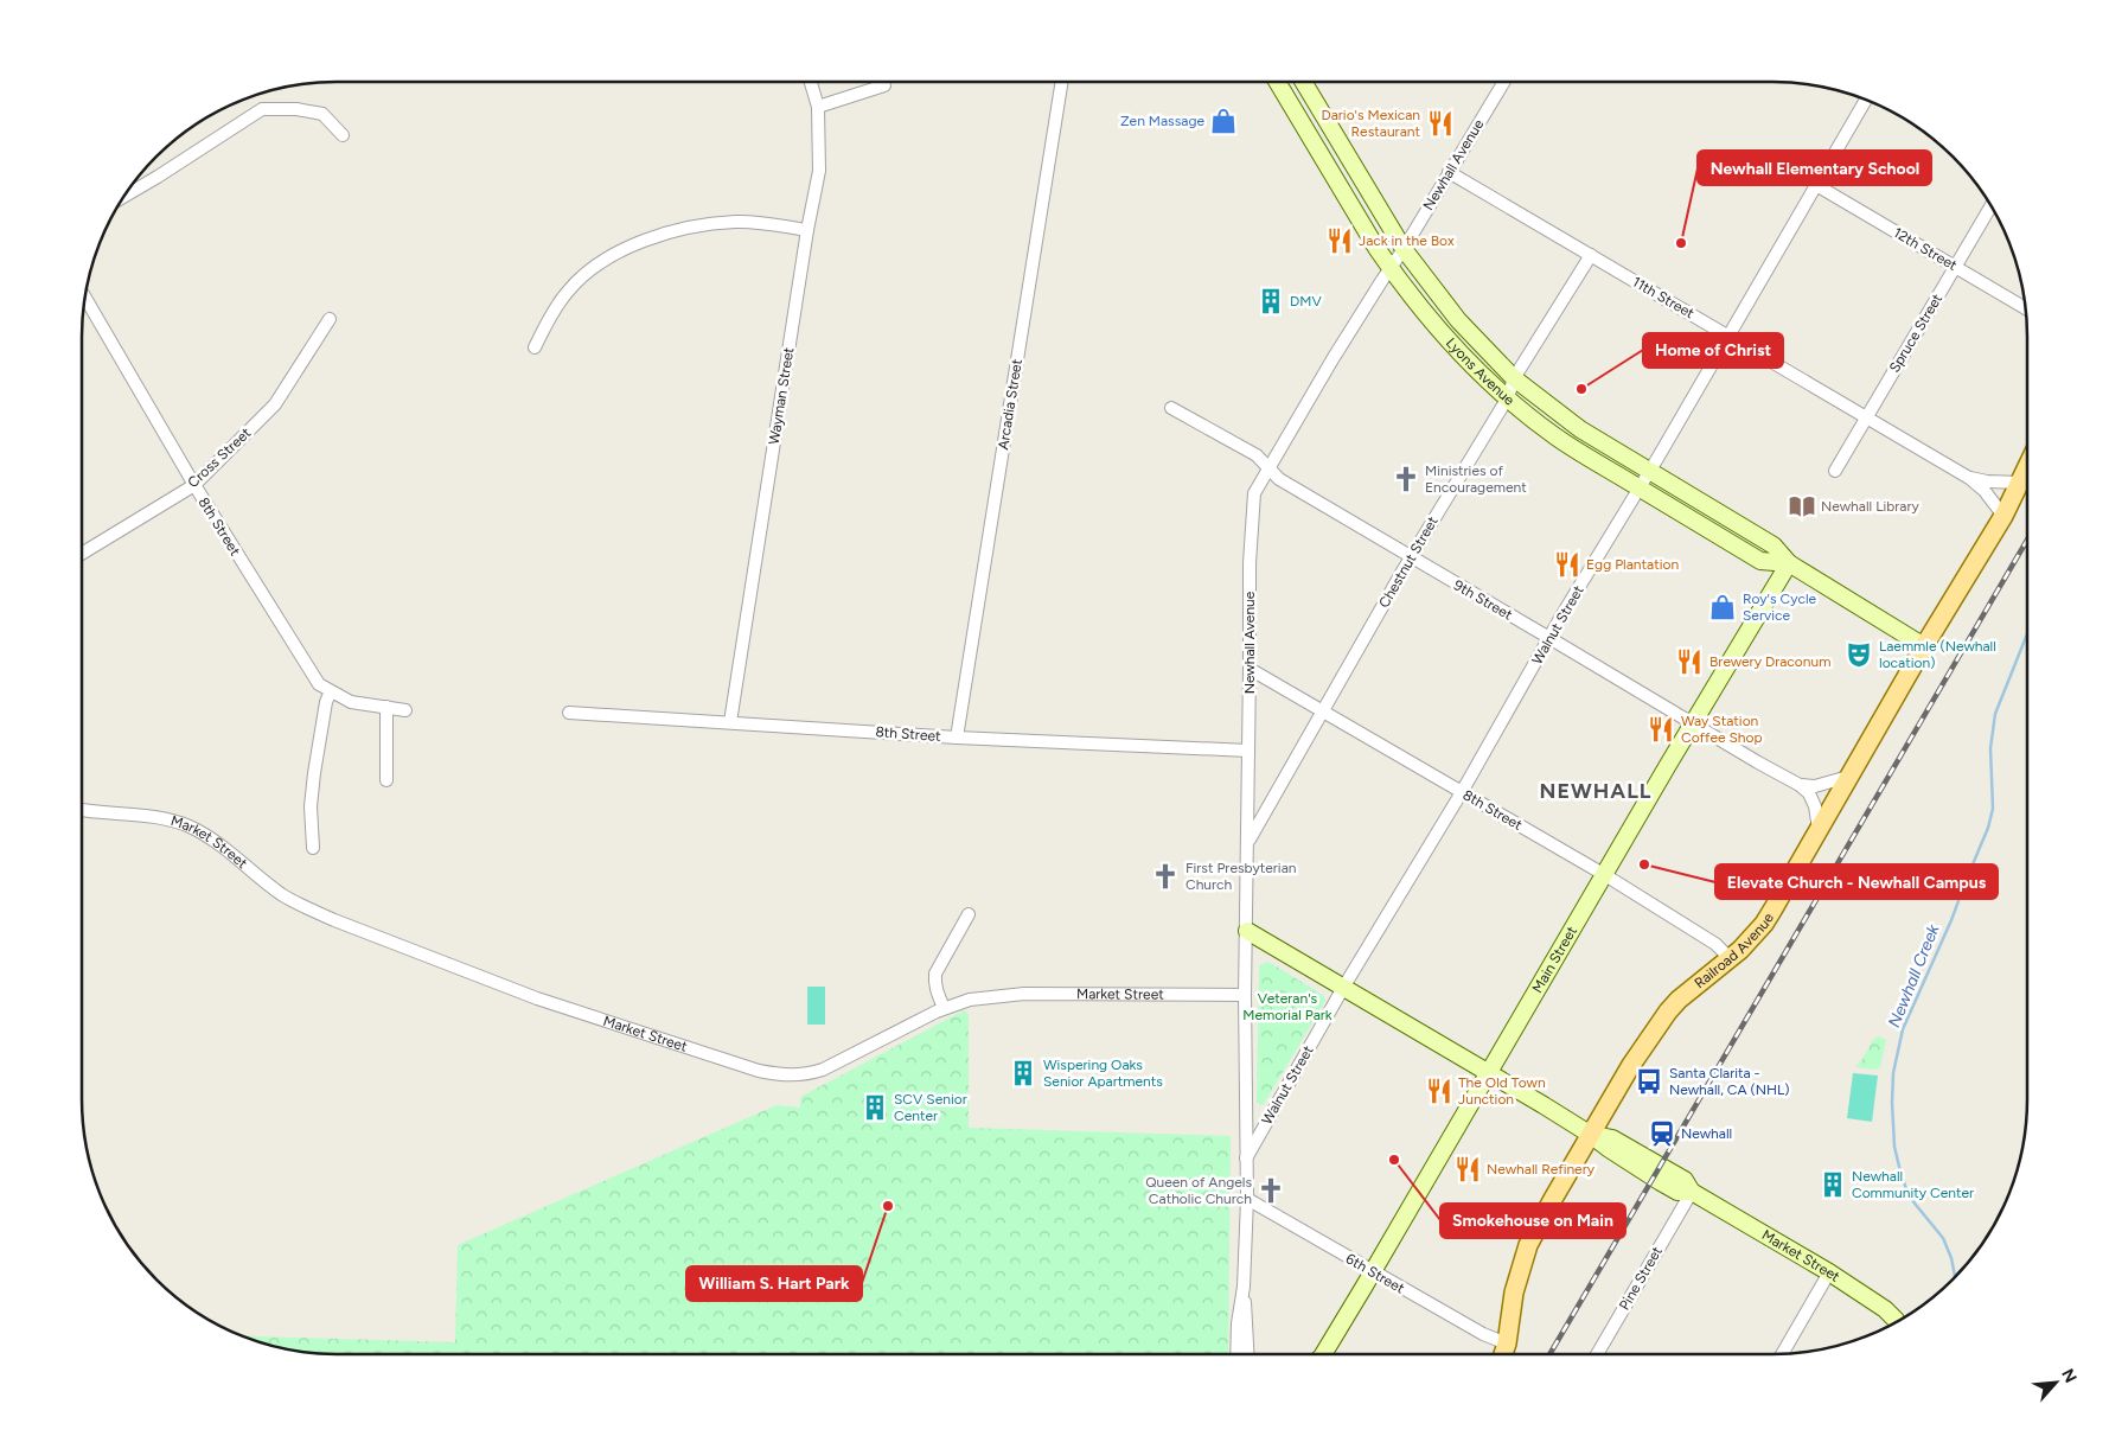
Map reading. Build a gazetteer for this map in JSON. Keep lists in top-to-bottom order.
{
  "streets": {
    "main road": ["Railroad Avenue"],
    "street": [
      "Newhall Avenue",
      "12th Street",
      "11th Street",
      "Spruce Street",
      "Lyons Avenue",
      "Wayman Street",
      "Arcadia Street",
      "Cross Street",
      "8th Street",
      "Chestnut Street",
      "9th Street",
      "Walnut Street",
      "Market Street",
      "Main Street",
      "6th Street",
      "Pine Street"
    ]
  },
  "crossings": [
    ["Newhall Avenue", "11th Street"],
    ["Newhall Avenue", "Lyons Avenue"],
    ["Newhall Avenue", "8th Street"],
    ["Newhall Avenue", "Chestnut Street"],
    ["Newhall Avenue", "9th Street"],
    ["Newhall Avenue", "Walnut Street"],
    ["Newhall Avenue", "Market Street"],
    ["Newhall Avenue", "6th Street"],
    ["12th Street", "Spruce Street"],
    ["12th Street", "Walnut Street"],
    ["11th Street", "Spruce Street"],
    ["11th Street", "Chestnut Street"],
    ["11th Street", "Walnut Street"],
    ["11th Street", "Railroad Avenue"],
    ["Lyons Avenue", "Chestnut Street"],
    ["Lyons Avenue", "Walnut Street"],
    ["Lyons Avenue", "Railroad Avenue"],
    ["Lyons Avenue", "Main Street"],
    ["Wayman Street", "8th Street"],
    ["Arcadia Street", "8th Street"],
    ["Cross Street", "8th Street"],
    ["8th Street", "Chestnut Street"],
    ["8th Street", "Walnut Street"],
    ["8th Street", "Railroad Avenue"],
    ["8th Street", "Main Street"],
    ["Chestnut Street", "9th Street"],
    ["9th Street", "Walnut Street"],
    ["9th Street", "Railroad Avenue"],
    ["9th Street", "Main Street"],
    ["Walnut Street", "Market Street"],
    ["Market Street", "Railroad Avenue"],
    ["Market Street", "Main Street"],
    ["Market Street", "Pine Street"],
    ["Railroad Avenue", "6th Street"],
    ["Main Street", "6th Street"]
  ],
  "districts": ["NEWHALL"],
  "water": ["Newhall Creek"],
  "parks": ["Veteran's Memorial Park"],
  "places": {
    "shop": ["Zen Massage", "Roy's Cycle Service"],
    "restaurant": [
      "Dario's Mexican Restaurant",
      "Jack in the Box",
      "Egg Plantation",
      "Brewery Draconum",
      "Way Station Coffee Shop",
      "The Old Town Junction",
      "Newhall Refinery"
    ],
    "other": [
      "Newhall Elementary School",
      "Home of Christ",
      "Elevate Church - Newhall Campus",
      "Smokehouse on Main",
      "William S. Hart Park"
    ],
    "building": [
      "DMV",
      "Wispering Oaks Senior Apartments",
      "SCV Senior Center",
      "Newhall Community Center"
    ],
    "church": ["Ministries of Encouragement", "First Presbyterian Church", "Queen of Angels Catholic Church"],
    "library": ["Newhall Library"],
    "theatre": ["Laemmle (Newhall location)"],
    "bus stop": ["Santa Clarita - Newhall, CA (NHL)"],
    "station": ["Newhall"]
  },
  "north": "top right"
}
